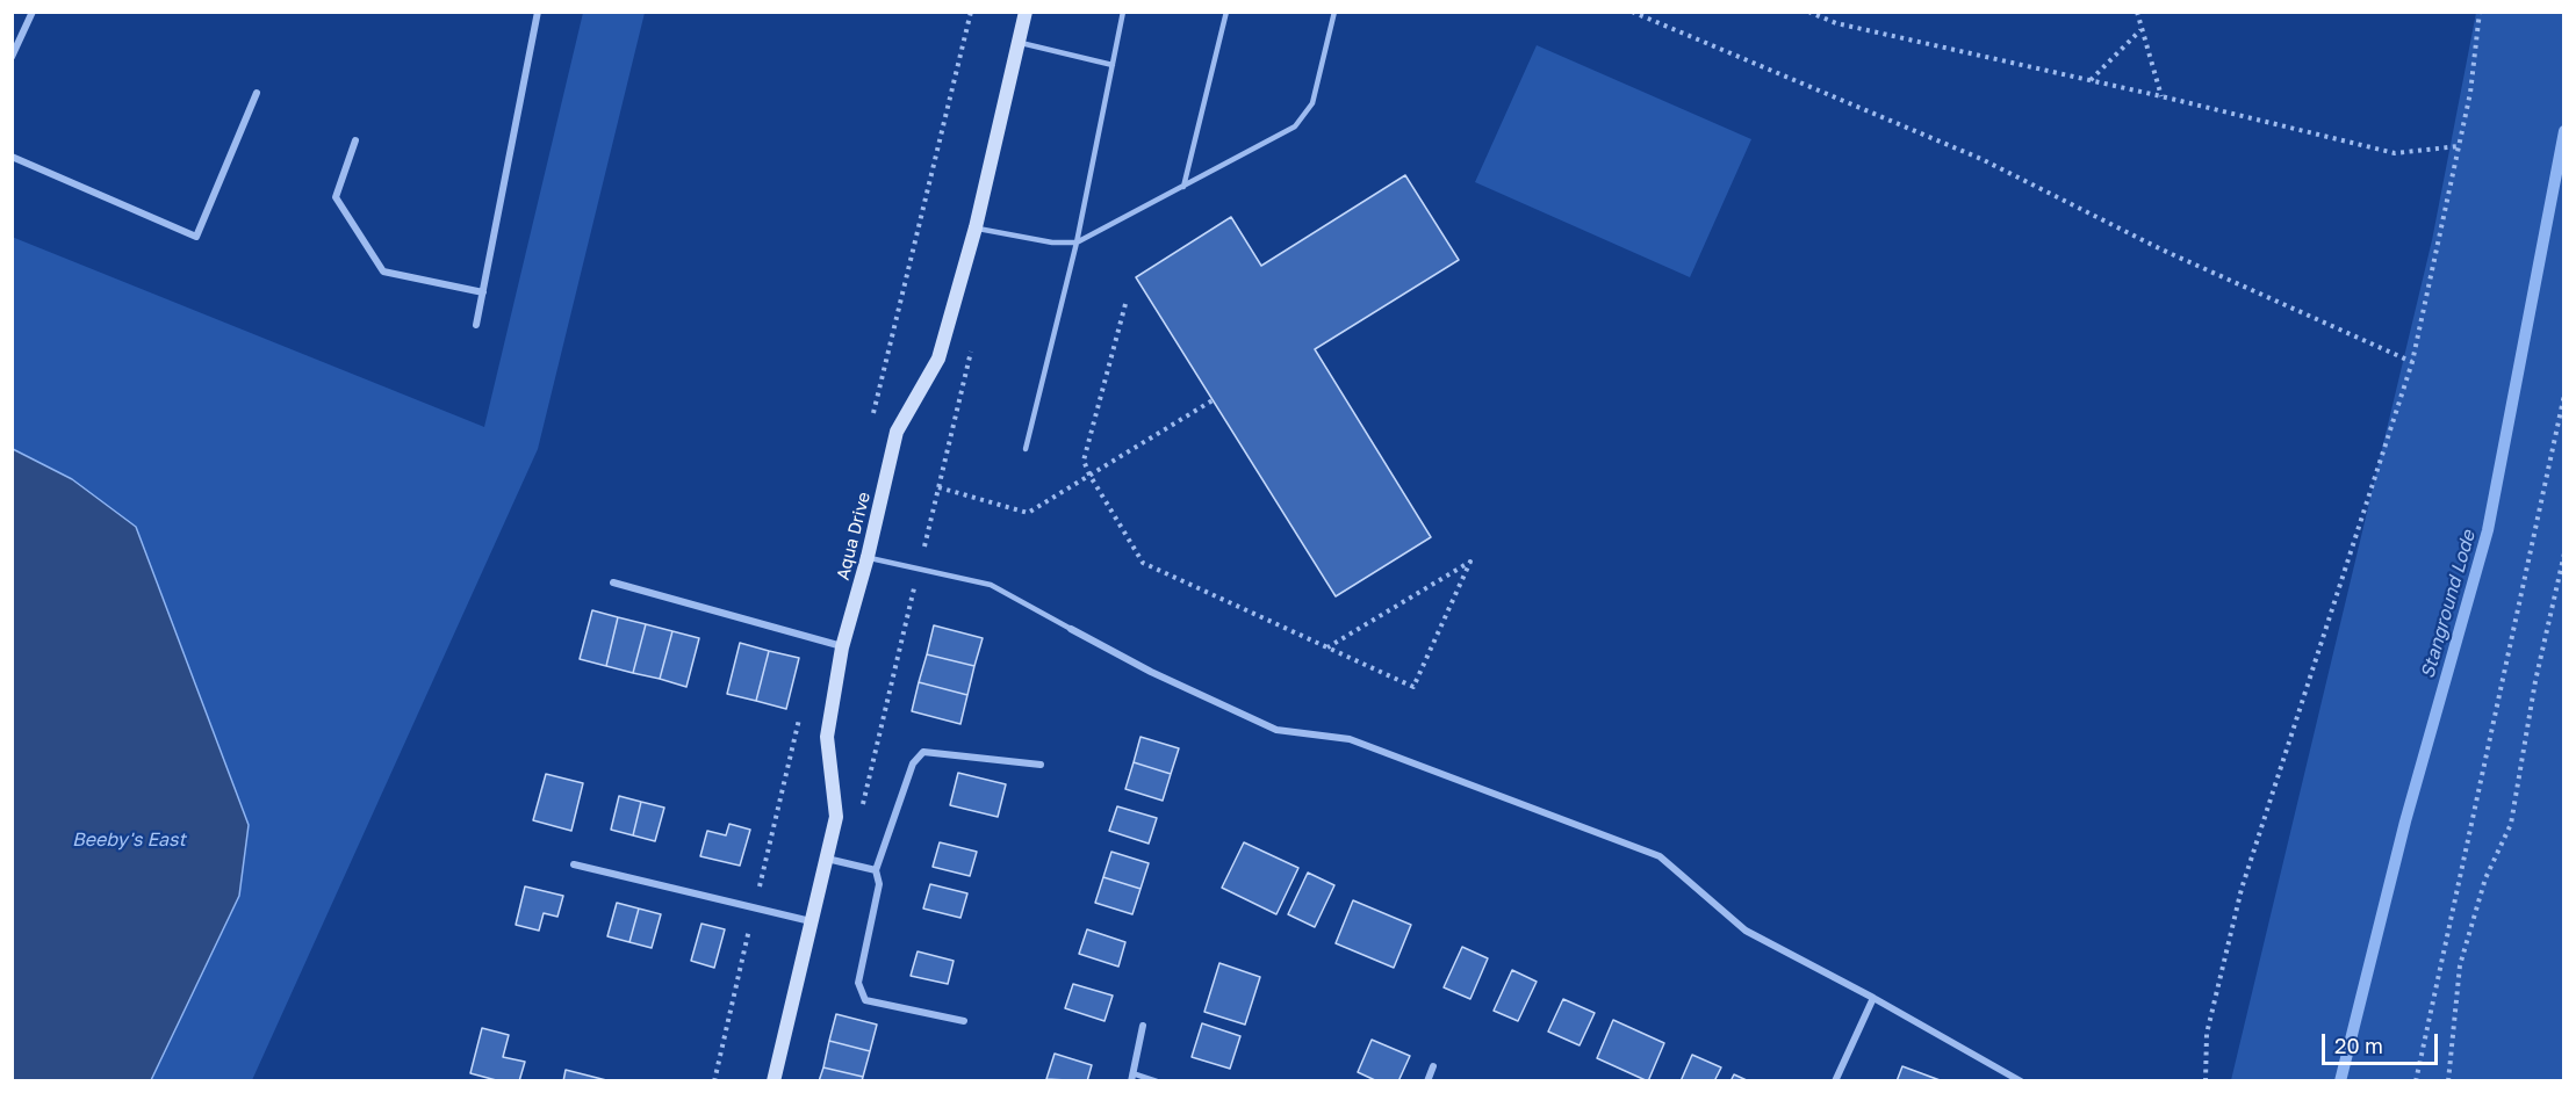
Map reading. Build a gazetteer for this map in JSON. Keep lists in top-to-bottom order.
{
  "streets": {
    "street": ["Aqua Drive"]
  },
  "water": ["Stanground Lode", "Beeby's East"],
  "scale_bar": "20 m"
}
